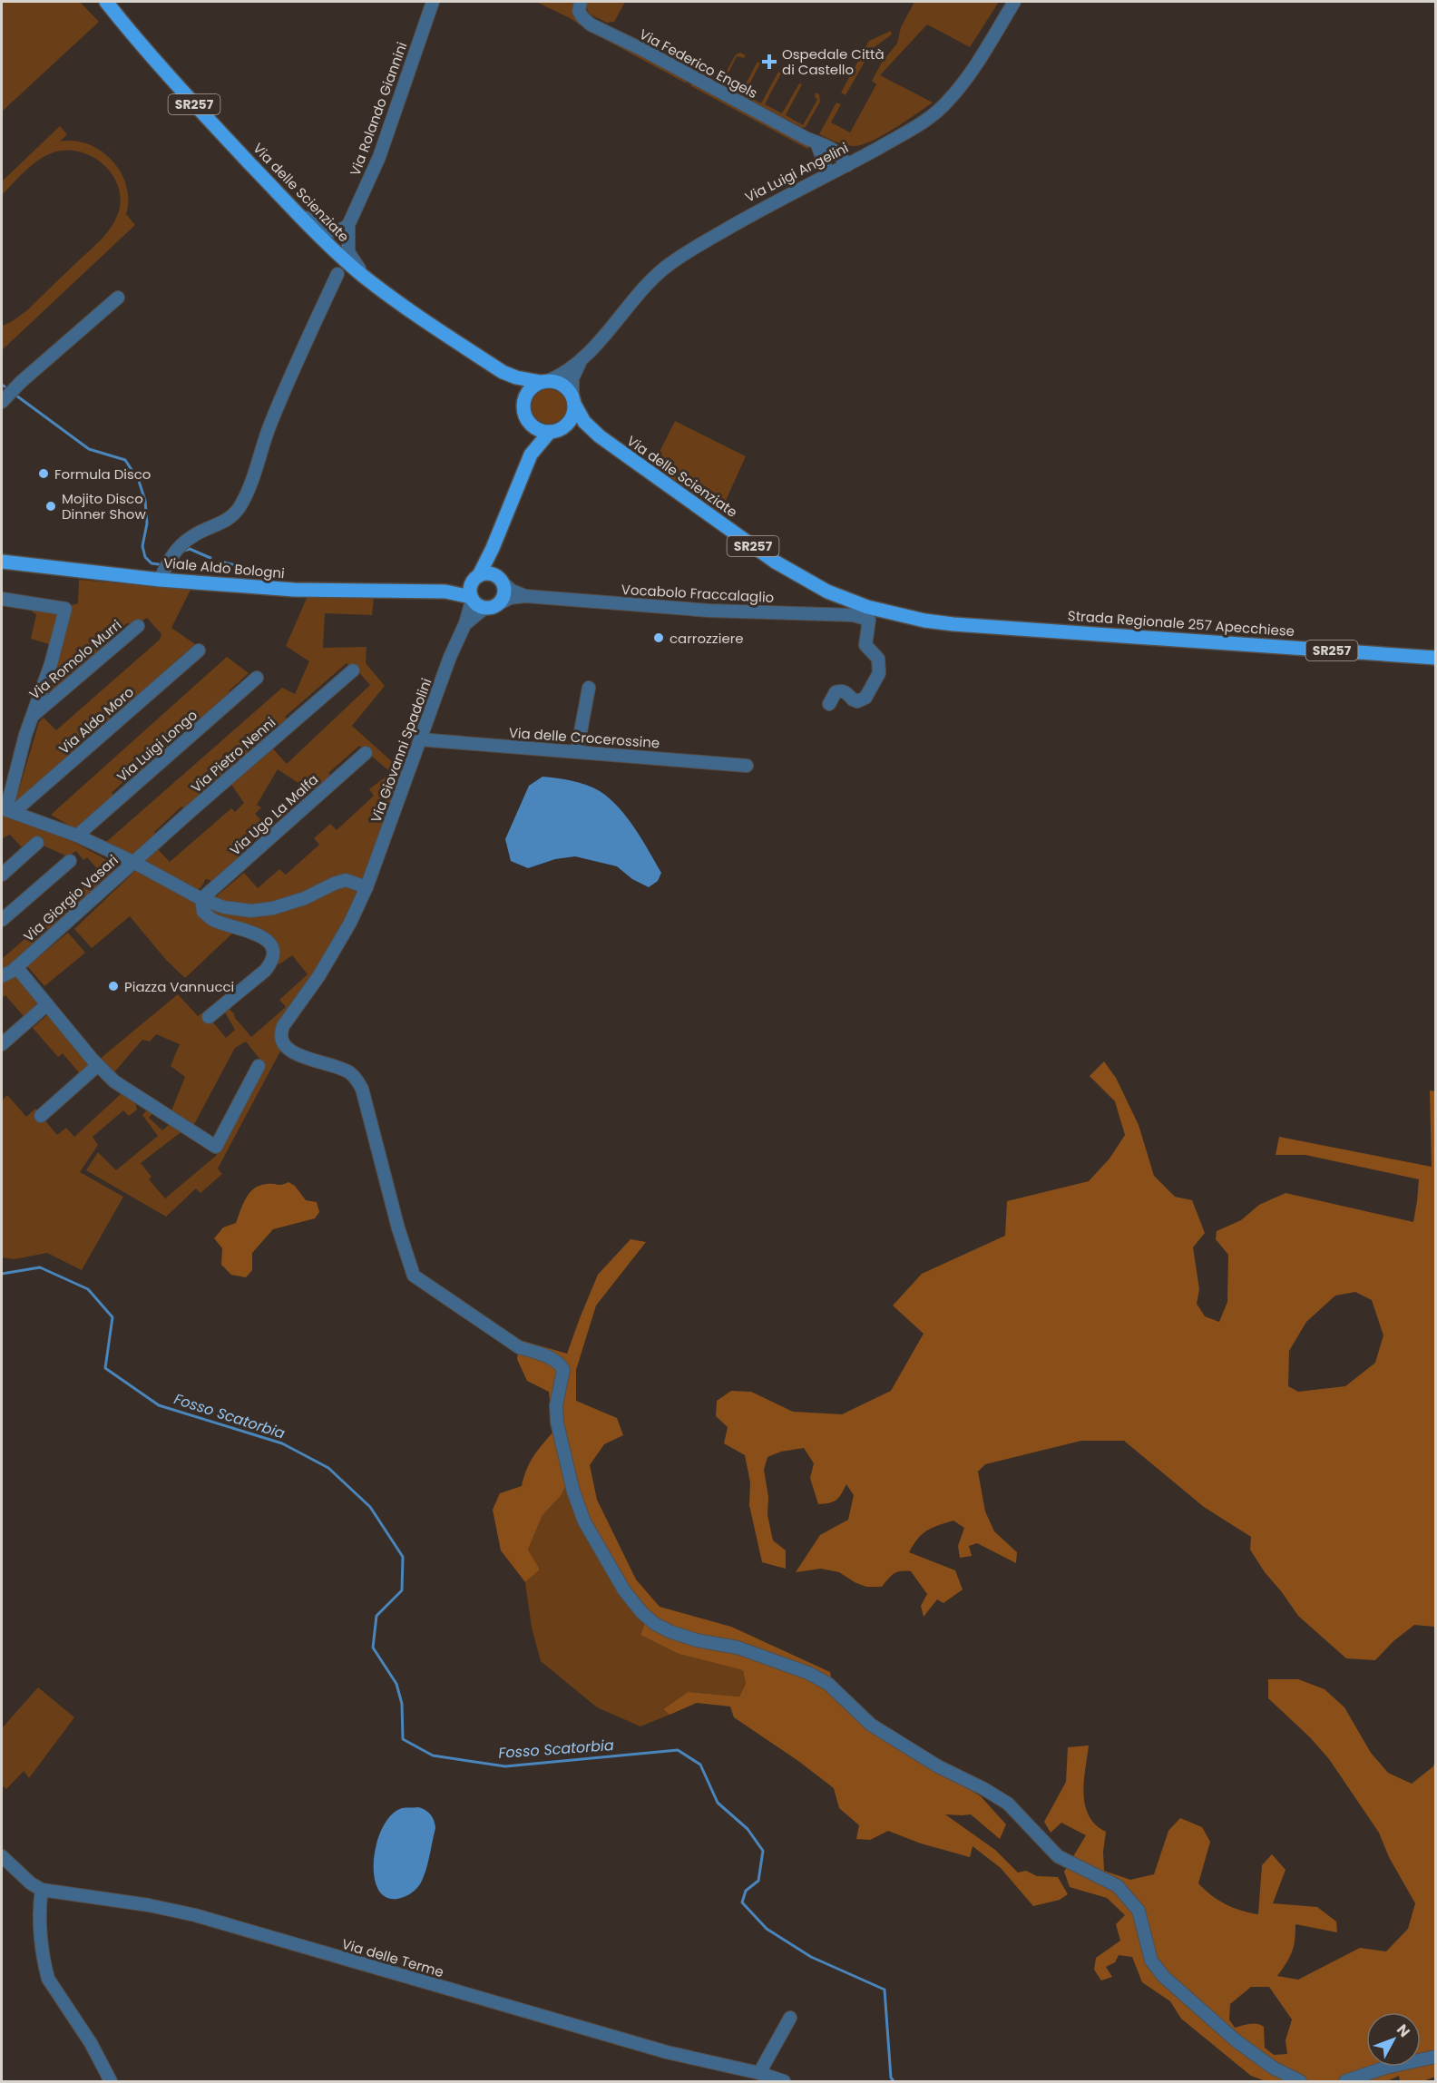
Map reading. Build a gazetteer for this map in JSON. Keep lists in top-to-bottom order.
{
  "streets": {
    "main road": [
      "SR257",
      "Via delle Scienziate",
      "Viale Aldo Bologni",
      "Strada Regionale 257 Apecchiese"
    ],
    "street": [
      "Via Federico Engels",
      "Via Rolando Giannini",
      "Via Luigi Angelini",
      "Vocabolo Fraccalaglio",
      "Via Romolo Murri",
      "Via Aldo Moro",
      "Via delle Crocerossine",
      "Via Luigi Longo",
      "Via Giovanni Spadolini",
      "Via Pietro Nenni",
      "Via Ugo La Malfa",
      "Via Giorgio Vasari",
      "Via delle Terme"
    ]
  },
  "crossings": [
    ["Via Federico Engels", "Via Luigi Angelini"],
    ["SR257", "Via Luigi Angelini"],
    ["SR257", "Via delle Scienziate"],
    ["Via Rolando Giannini", "Via delle Scienziate"],
    ["Via Luigi Angelini", "Via delle Scienziate"],
    ["Via delle Scienziate", "Strada Regionale 257 Apecchiese"],
    ["Viale Aldo Bologni", "Via Giovanni Spadolini"],
    ["Via Romolo Murri", "Via Aldo Moro"],
    ["Via delle Crocerossine", "Via Giovanni Spadolini"],
    ["Via Pietro Nenni", "Via Giorgio Vasari"]
  ],
  "water": ["Fosso Scatorbia"],
  "places": {
    "health": ["Ospedale Città di Castello"],
    "other": [
      "Formula Disco",
      "Mojito Disco Dinner Show",
      "carrozziere",
      "Piazza Vannucci"
    ]
  },
  "north": "top right"
}
